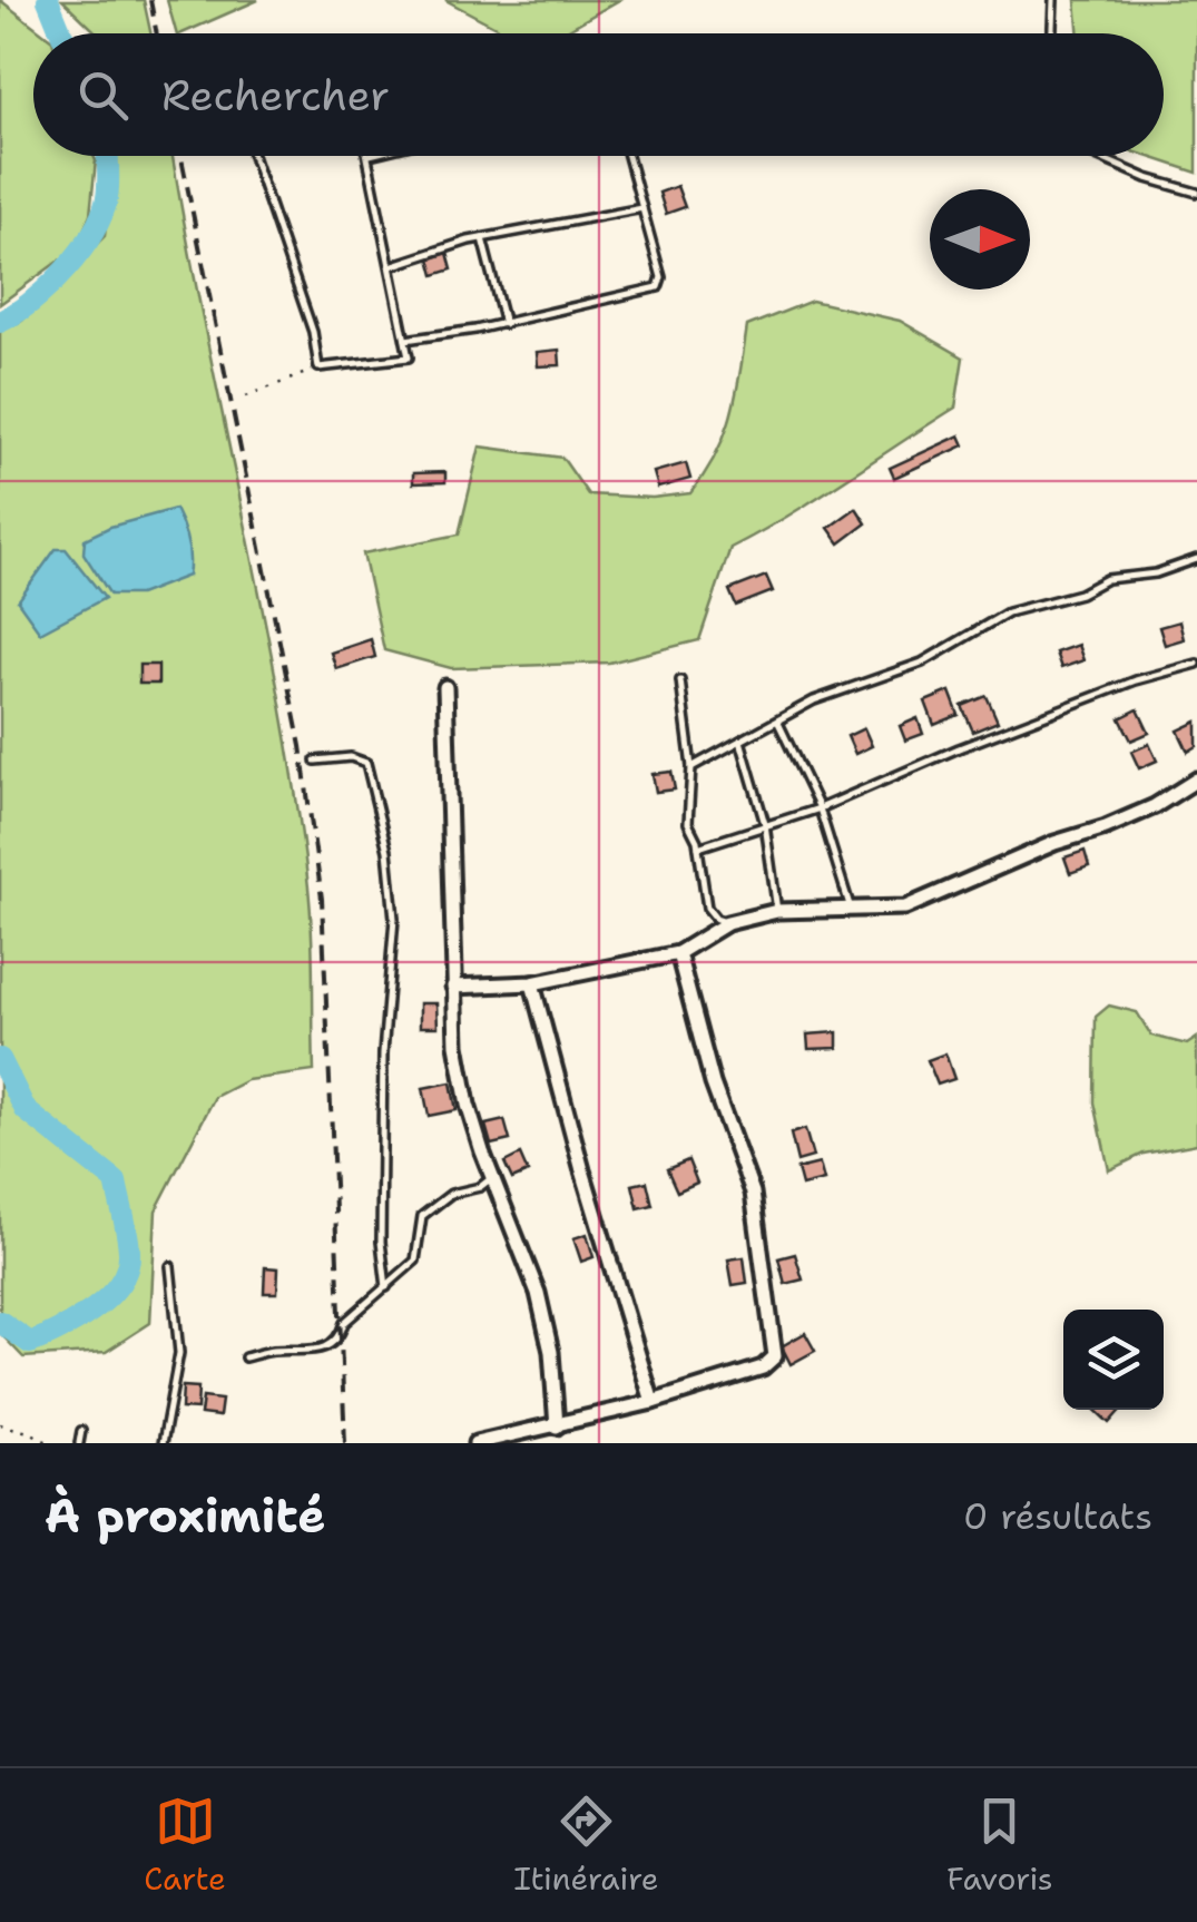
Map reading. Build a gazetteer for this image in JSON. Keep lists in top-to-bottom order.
{
  "north": "right",
  "page": {
    "search": "Rechercher",
    "heading": ["À proximité", "0 résultats"],
    "nav": ["Carte", "Itinéraire", "Favoris"]
  }
}
